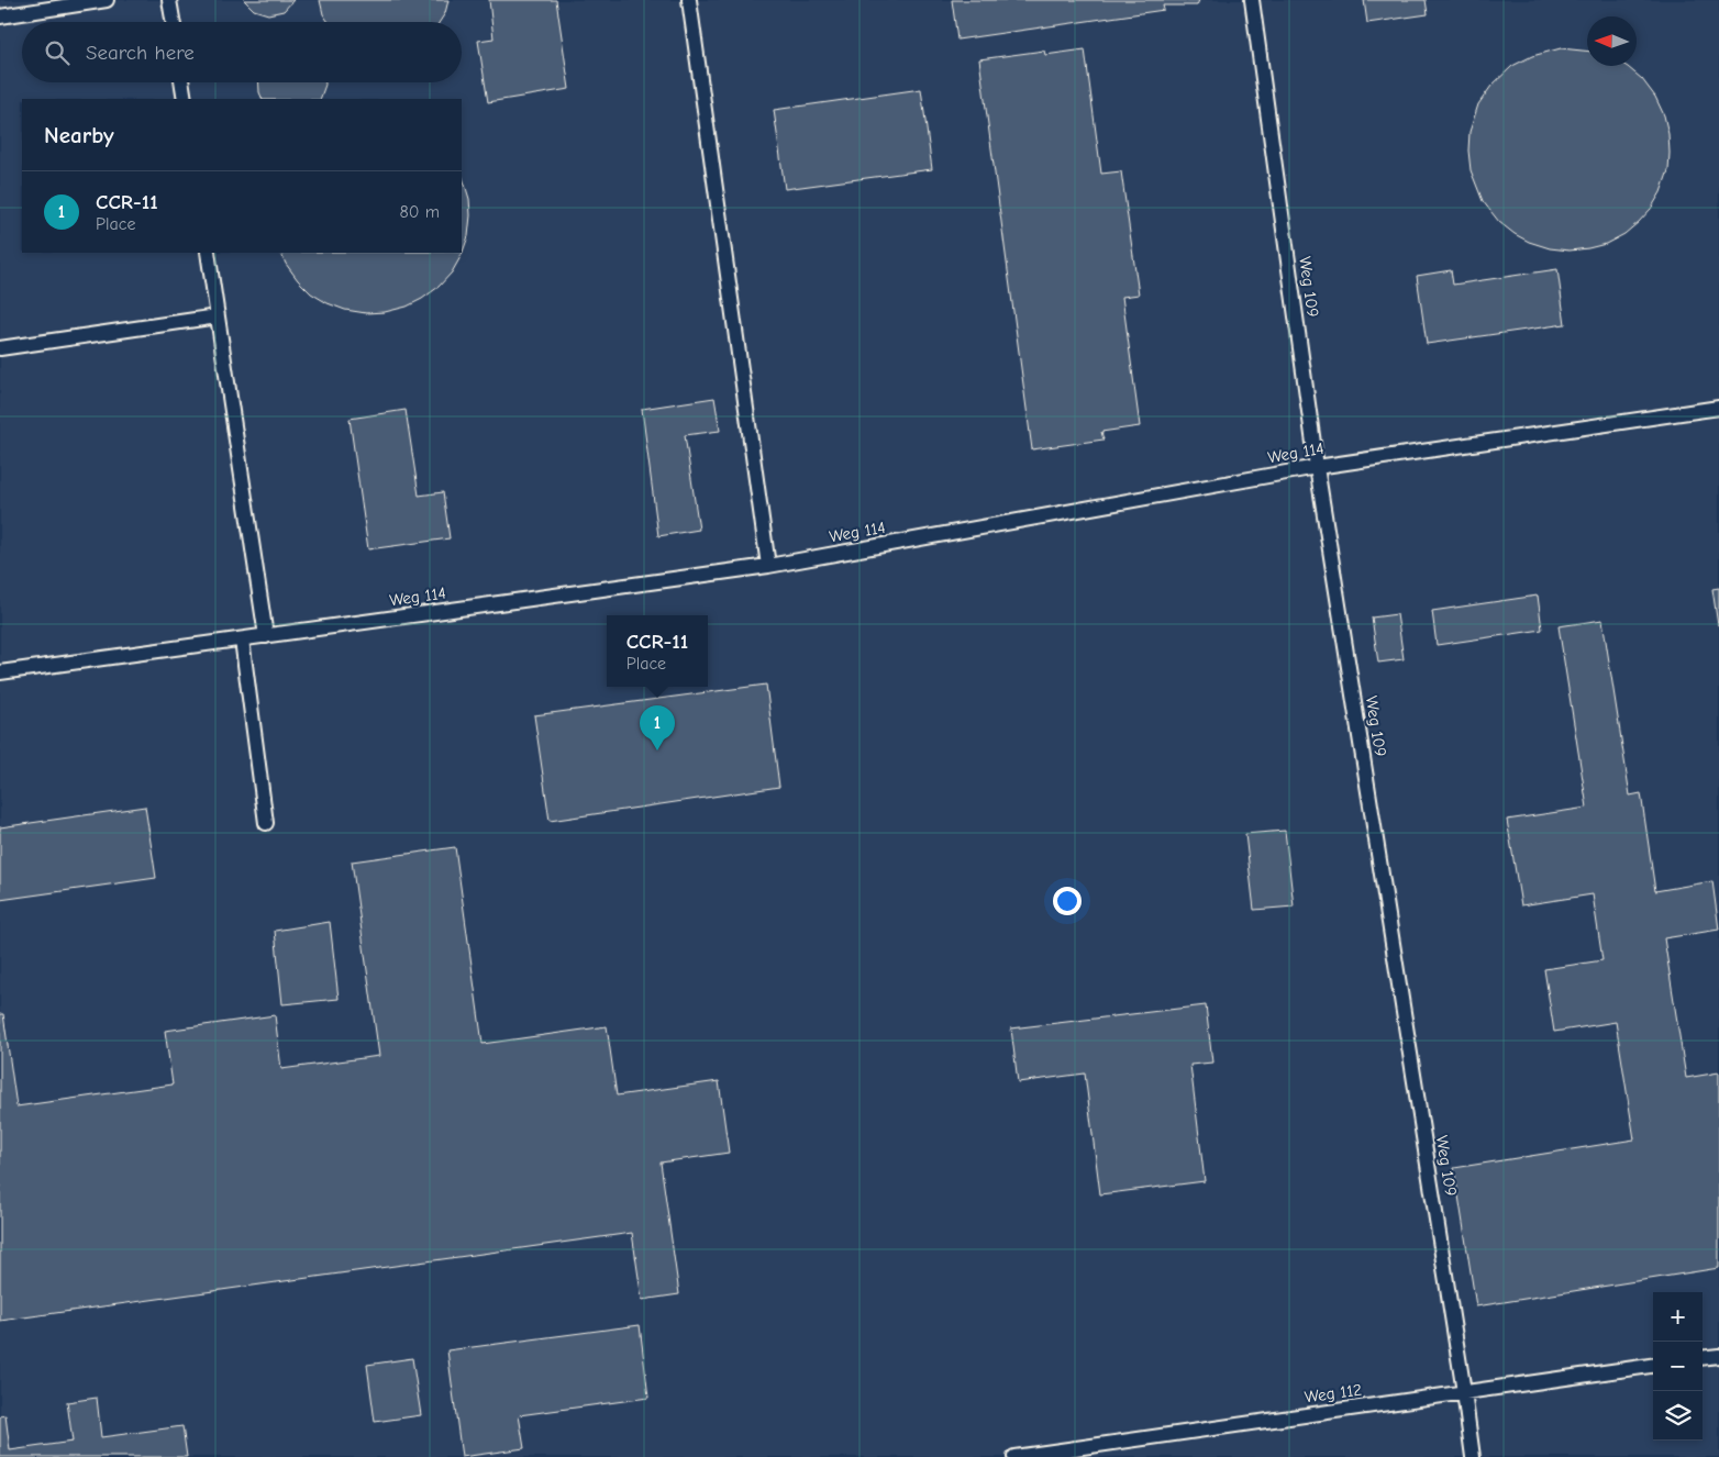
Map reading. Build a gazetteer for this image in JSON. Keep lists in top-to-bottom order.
{
  "streets": {
    "lane": ["Weg 109", "Weg 114", "Weg 112"]
  },
  "crossings": [
    ["Weg 109", "Weg 114"],
    ["Weg 109", "Weg 112"]
  ],
  "north": "left",
  "page": {
    "search": "Search here",
    "heading": "Nearby",
    "list": [
      {
        "mark": "1",
        "name": "CCR-11",
        "note": "Place",
        "value": "80 m"
      }
    ],
    "popup": ["CCR-11", "Place"],
    "pins": "1",
    "map_buttons": ["+", "−"]
  }
}
